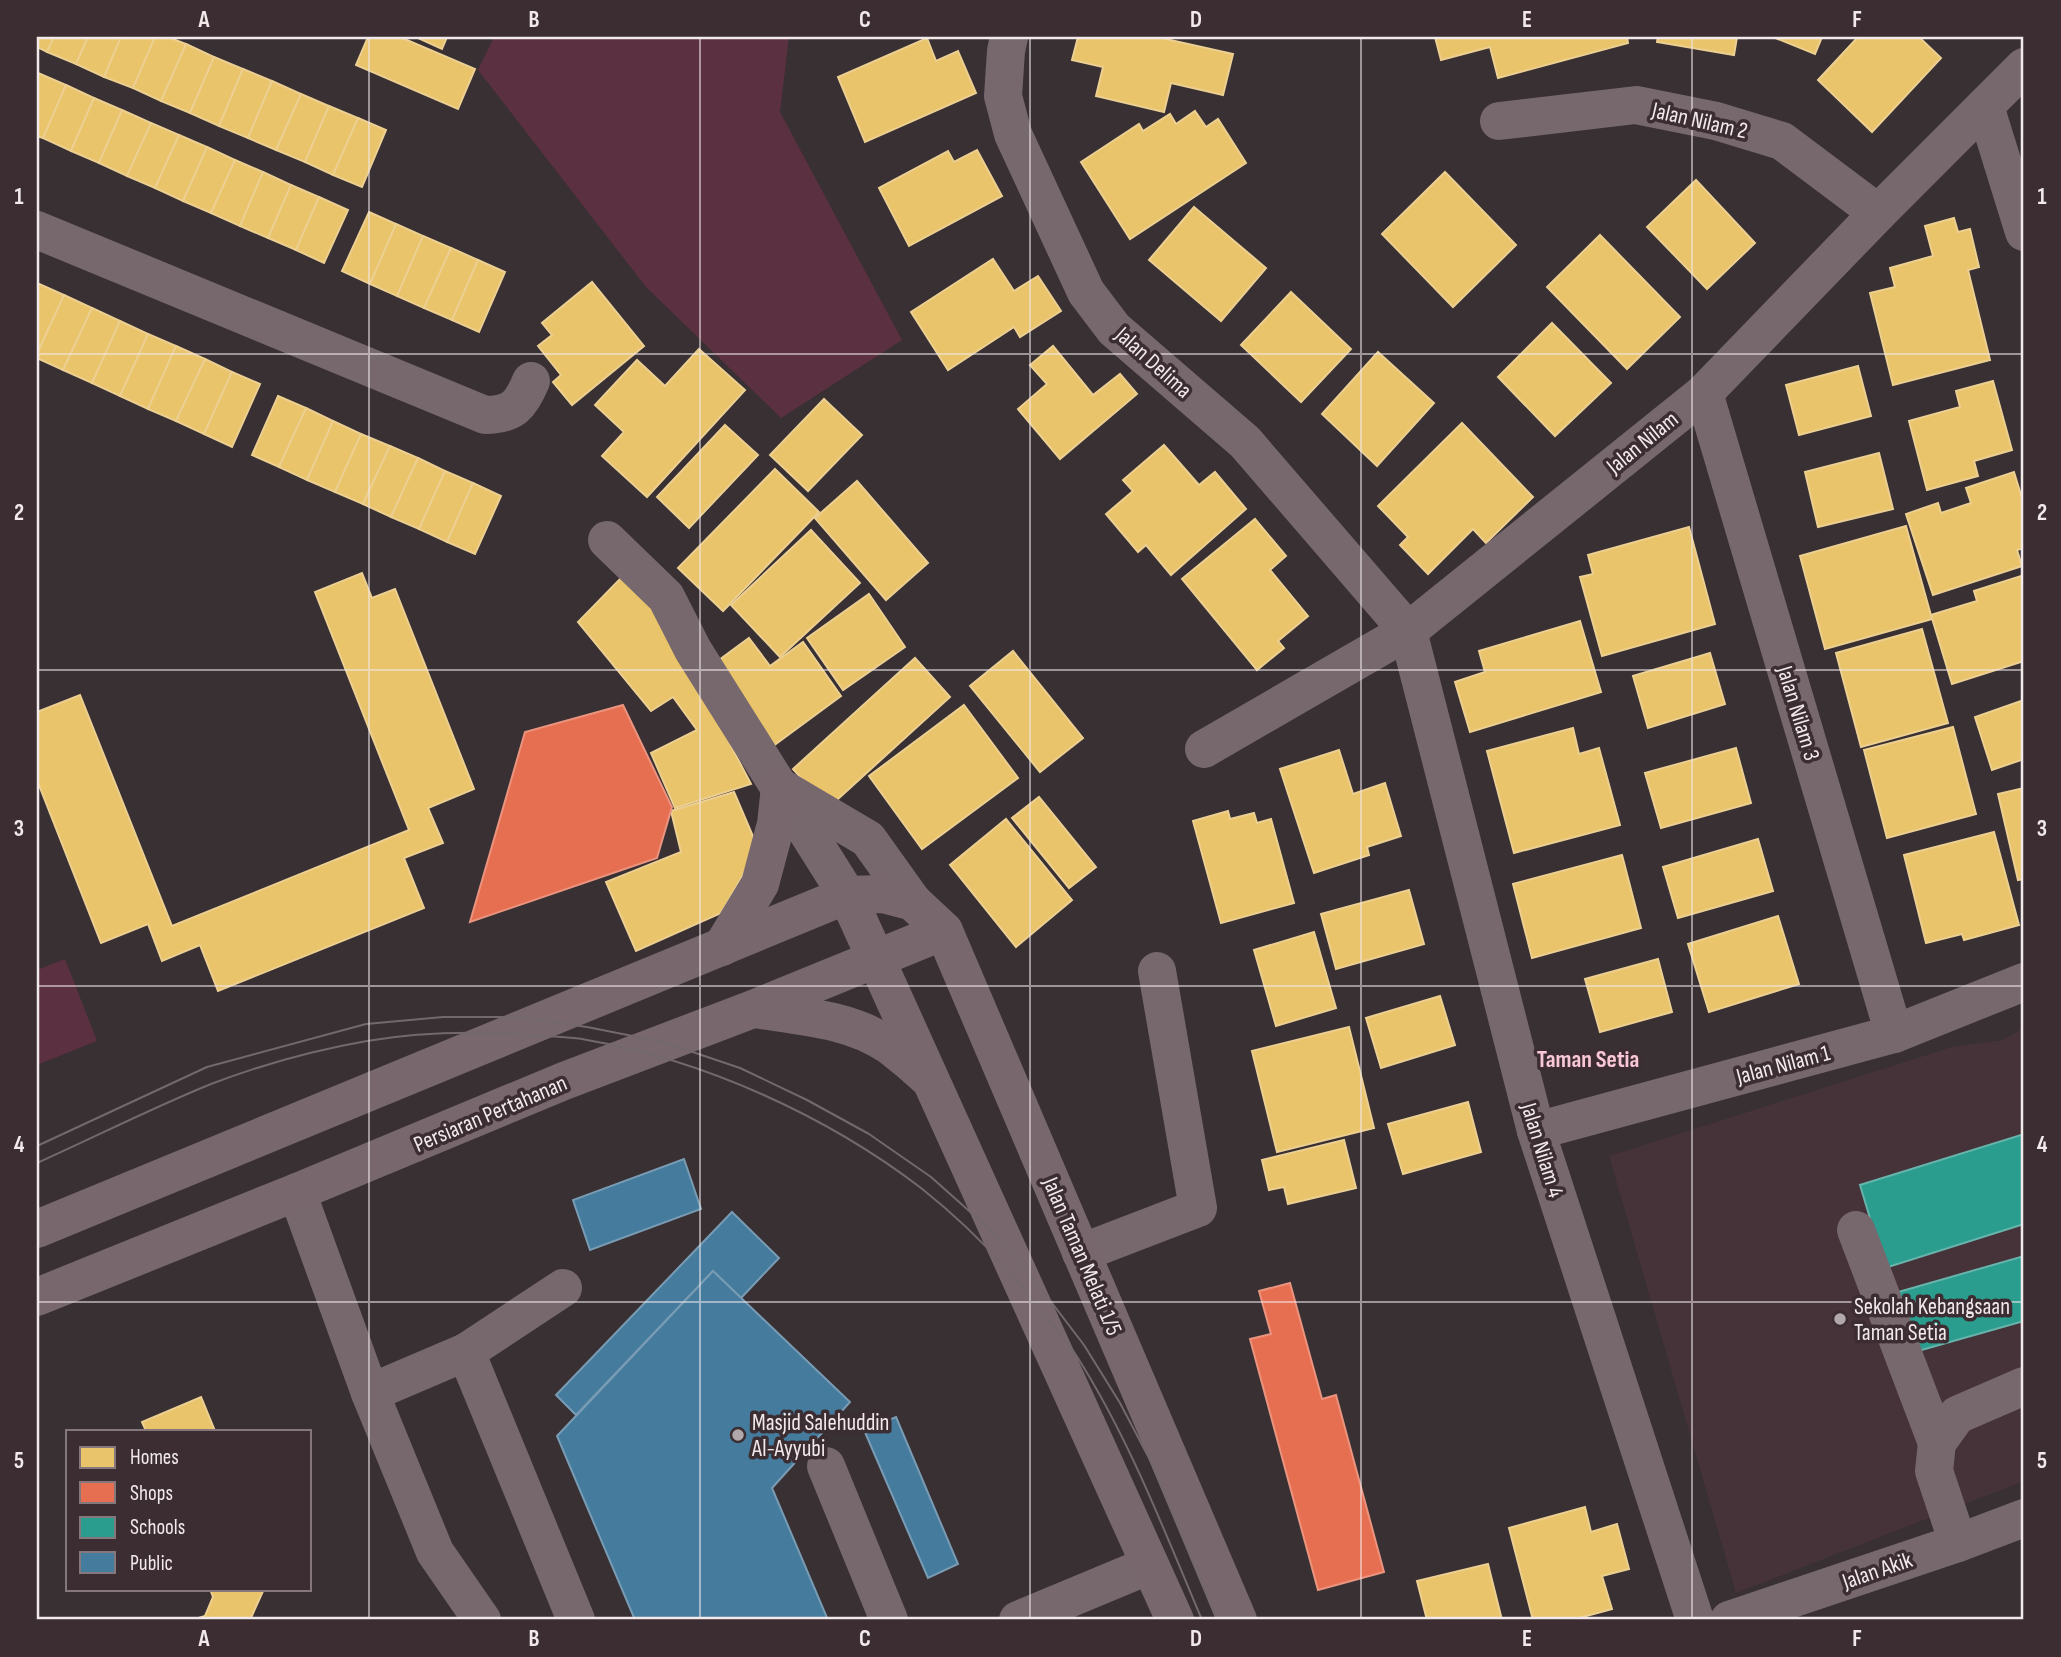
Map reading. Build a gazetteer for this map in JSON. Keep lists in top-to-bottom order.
{
  "streets": {
    "main road": ["Persiaran Pertahanan", "Jalan Taman Melati 1/5"],
    "street": [
      "Jalan Nilam 2",
      "Jalan Delima",
      "Jalan Nilam",
      "Jalan Nilam 3",
      "Jalan Nilam 1",
      "Jalan Nilam 4",
      "Jalan Akik"
    ]
  },
  "crossings": [
    ["Jalan Nilam 2", "Jalan Nilam"],
    ["Jalan Delima", "Jalan Nilam"],
    ["Jalan Delima", "Jalan Nilam 4"],
    ["Jalan Nilam", "Jalan Nilam 3"],
    ["Jalan Nilam", "Jalan Nilam 4"],
    ["Jalan Nilam 3", "Jalan Nilam 1"],
    ["Jalan Nilam 1", "Jalan Nilam 4"],
    ["Persiaran Pertahanan", "Jalan Taman Melati 1/5"]
  ],
  "districts": ["Taman Setia"],
  "places": ["Sekolah Kebangsaan Taman Setia", "Masjid Salehuddin Al-Ayyubi"],
  "legend": [
    "Homes",
    "Shops",
    "Schools",
    "Public"
  ],
  "grid": {
    "columns": [
      "A",
      "B",
      "C",
      "D",
      "E",
      "F"
    ],
    "rows": [
      "1",
      "2",
      "3",
      "4",
      "5"
    ]
  }
}
